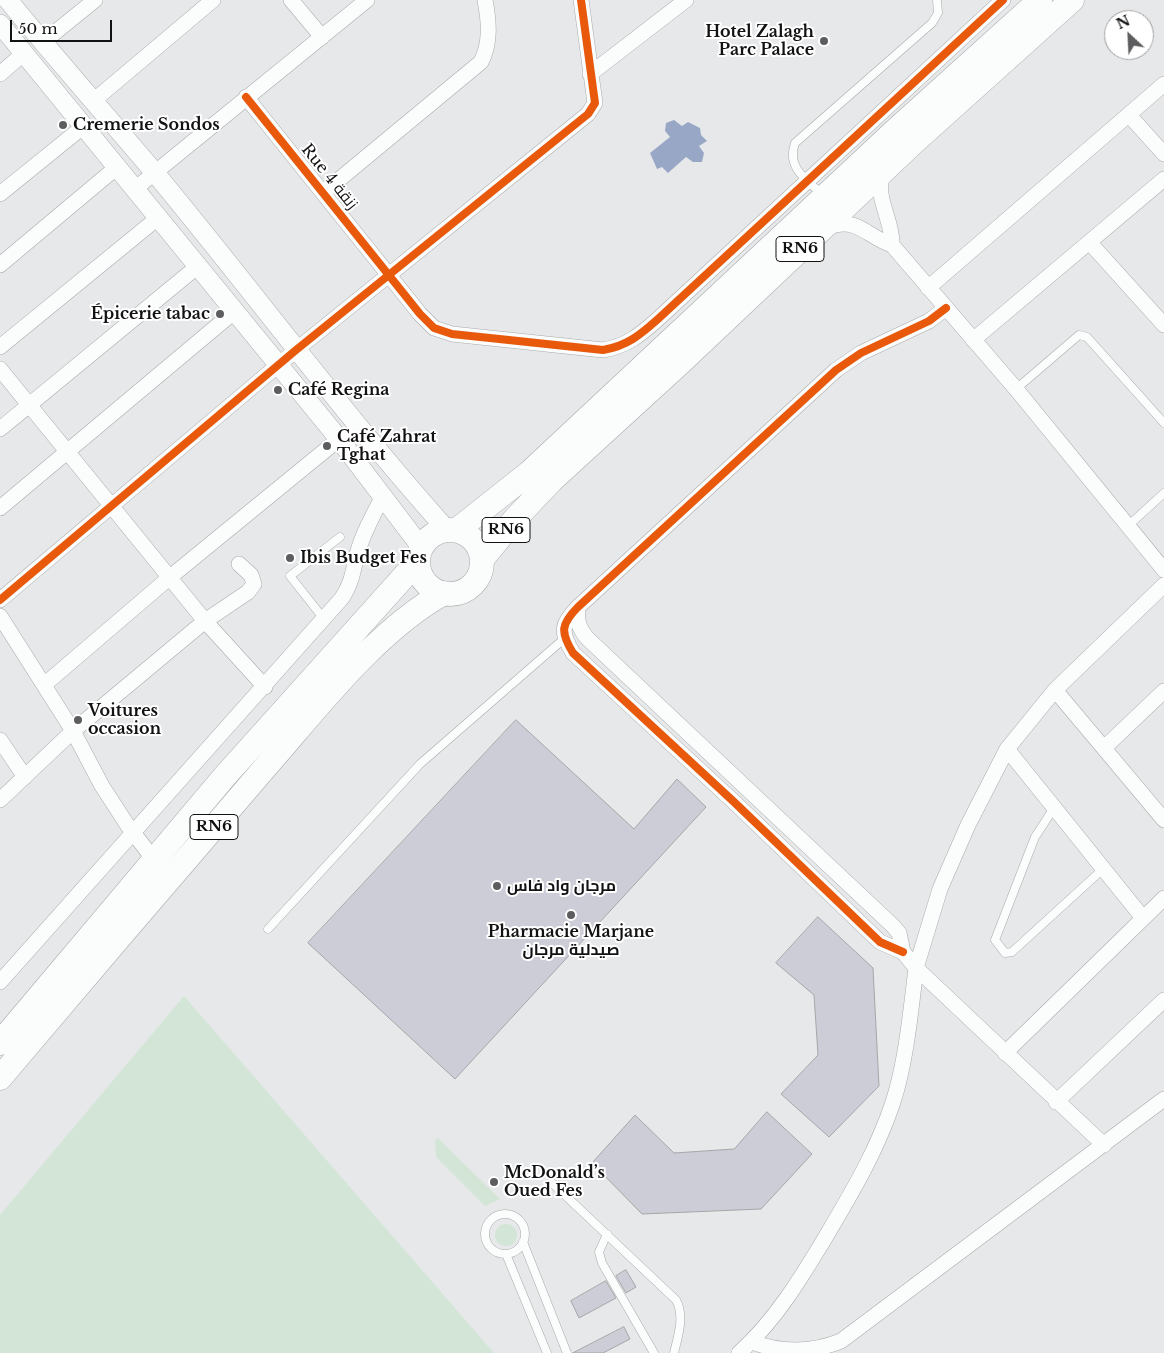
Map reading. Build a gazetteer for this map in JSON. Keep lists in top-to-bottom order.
{
  "streets": {
    "main road": ["RN6"],
    "street": ["Rue 4 زنقة"]
  },
  "crossings": [
    ["Rue 4 زنقة", "RN6"]
  ],
  "places": [
    "Hotel Zalagh Parc Palace",
    "Cremerie Sondos",
    "Épicerie tabac",
    "Café Regina",
    "Café Zahrat Tghat",
    "Ibis Budget Fes",
    "Voitures occasion",
    "مرجان واد فاس",
    "Pharmacie Marjane صيدلية مرجان",
    "McDonald’s Oued Fes"
  ],
  "scale_bar": "50 m",
  "north": "top left"
}
